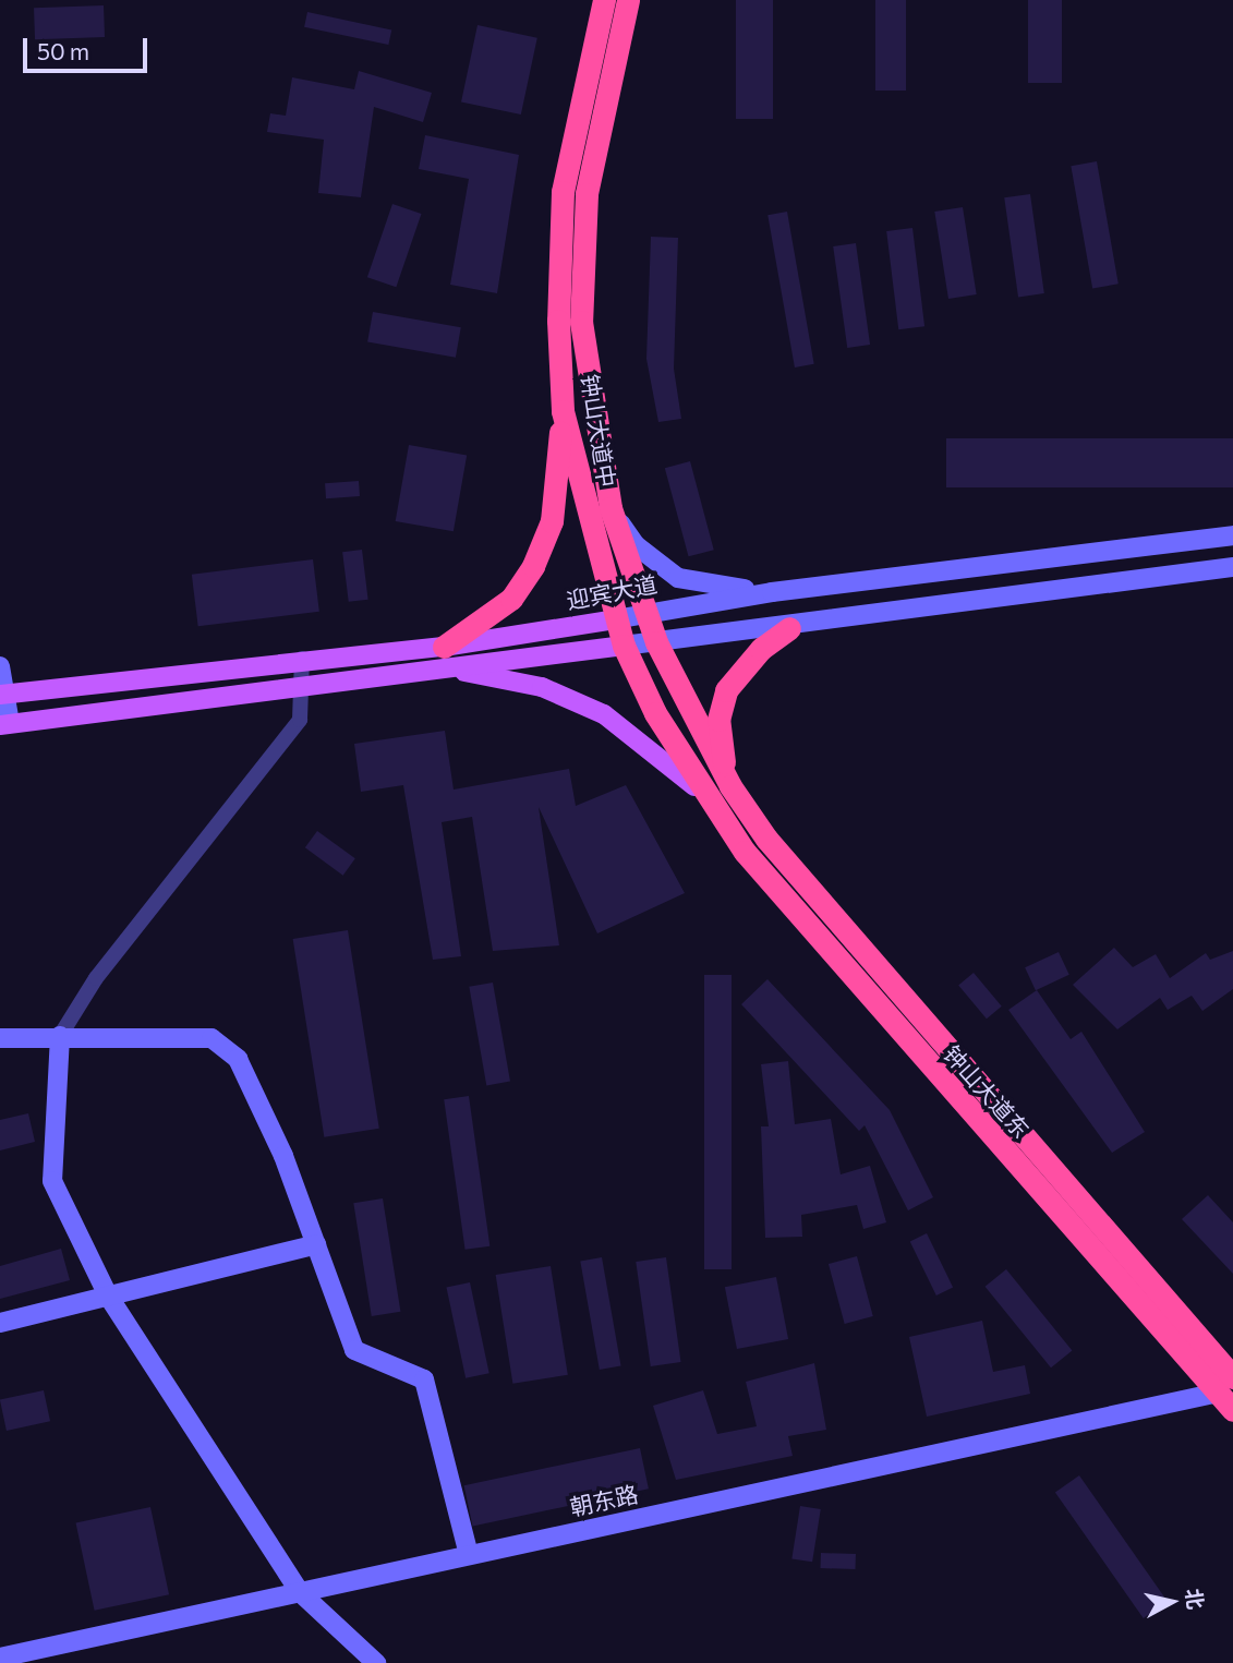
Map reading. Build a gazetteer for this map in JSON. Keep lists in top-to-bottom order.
{
  "streets": {
    "highway": ["钟山大道中", "钟山大道东"],
    "main road": ["迎宾大道"],
    "street": ["朝东路"]
  },
  "crossings": [
    ["钟山大道中", "迎宾大道"],
    ["钟山大道中", "钟山大道东"],
    ["钟山大道东", "朝东路"]
  ],
  "scale_bar": "50 m",
  "north": "right"
}
